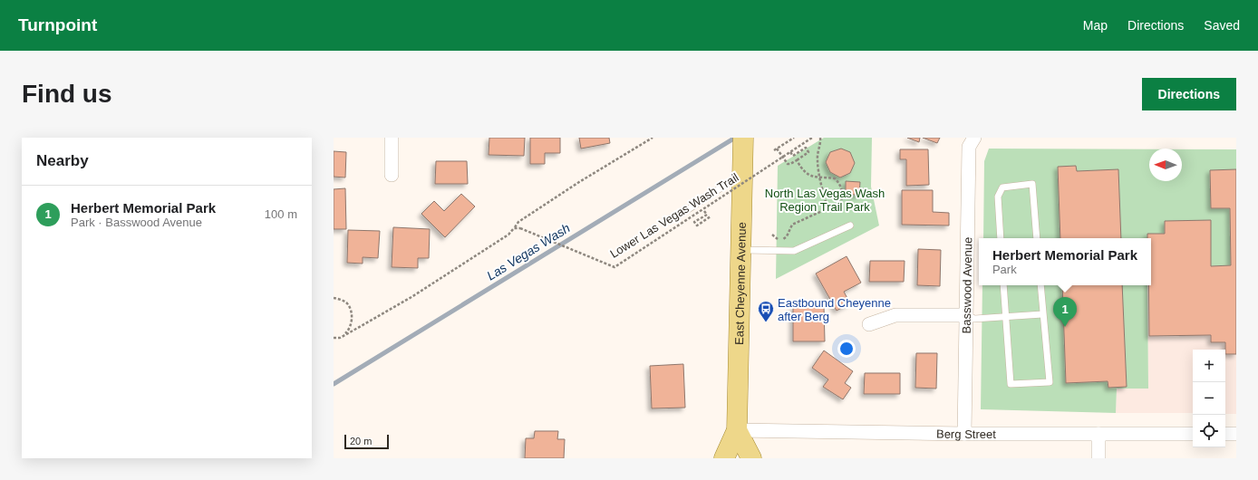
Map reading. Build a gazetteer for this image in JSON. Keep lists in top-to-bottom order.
{
  "streets": {
    "main road": ["East Cheyenne Avenue"],
    "street": ["Basswood Avenue", "Berg Street"],
    "path": ["Lower Las Vegas Wash Trail"]
  },
  "crossings": [
    ["East Cheyenne Avenue", "Berg Street"],
    ["Basswood Avenue", "Berg Street"]
  ],
  "water": ["Las Vegas Wash"],
  "parks": ["North Las Vegas Wash Region Trail Park"],
  "places": {
    "bus stop": ["Eastbound Cheyenne after Berg"]
  },
  "scale_bar": "20 m",
  "north": "left",
  "page": {
    "header": "Turnpoint",
    "nav": ["Map", "Directions", "Saved"],
    "buttons": "Directions",
    "title": "Find us",
    "heading": "Nearby",
    "list": [
      {
        "mark": "1",
        "name": "Herbert Memorial Park",
        "note": "Park · Basswood Avenue",
        "value": "100 m"
      }
    ],
    "popup": ["Herbert Memorial Park", "Park"],
    "pins": "1",
    "map_buttons": ["+", "−"],
    "scale": "20 m"
  }
}
